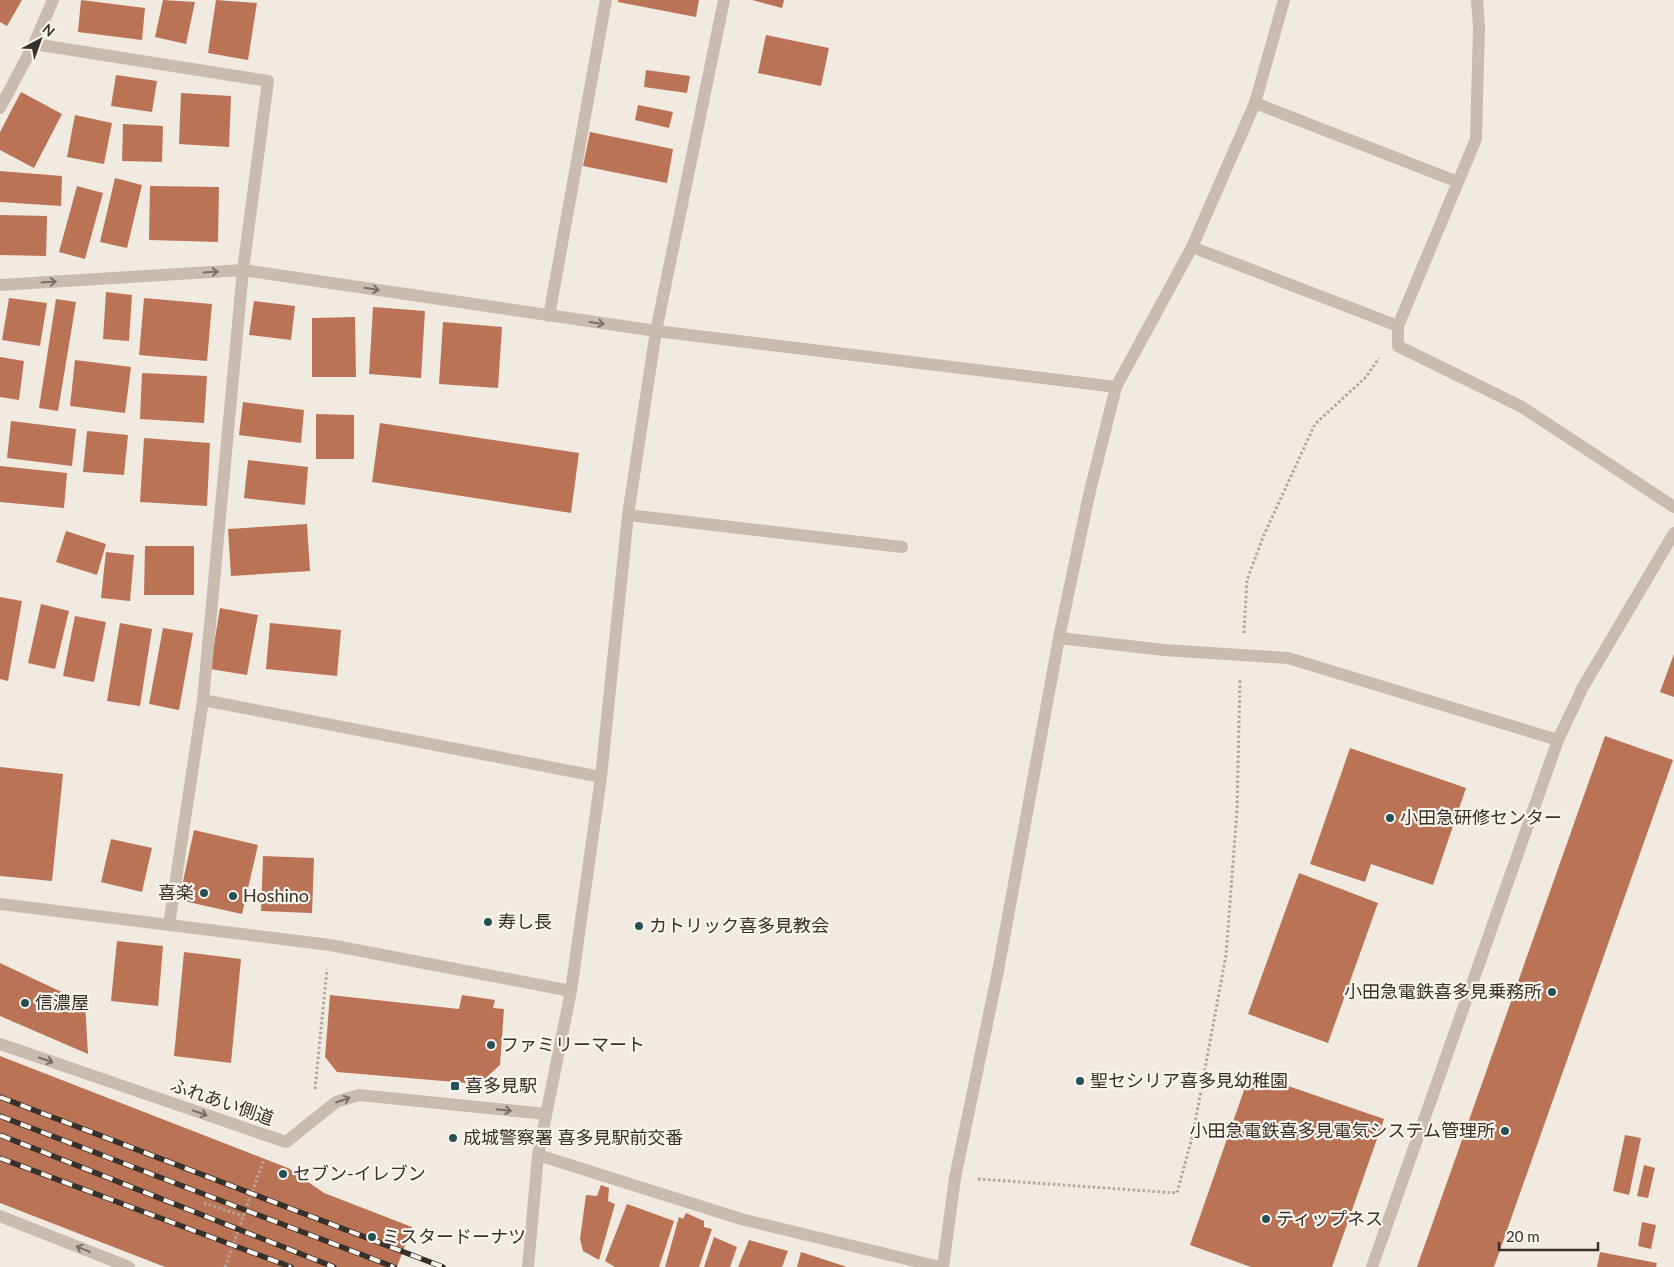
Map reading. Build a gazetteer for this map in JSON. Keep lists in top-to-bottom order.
{
  "streets": {
    "street": ["ふれあい側道"]
  },
  "one_way": ["ふれあい側道"],
  "places": {
    "other": [
      "小田急研修センター",
      "喜楽",
      "Hoshino",
      "寿し長",
      "カトリック喜多見教会",
      "小田急電鉄喜多見乗務所",
      "信濃屋",
      "ファミリーマート",
      "聖セシリア喜多見幼稚園",
      "小田急電鉄喜多見電気システム管理所",
      "成城警察署 喜多見駅前交番",
      "セブン-イレブン",
      "ティップネス",
      "ミスタードーナツ"
    ],
    "transit": ["喜多見駅"]
  },
  "scale_bar": "20 m",
  "north": "top right"
}
